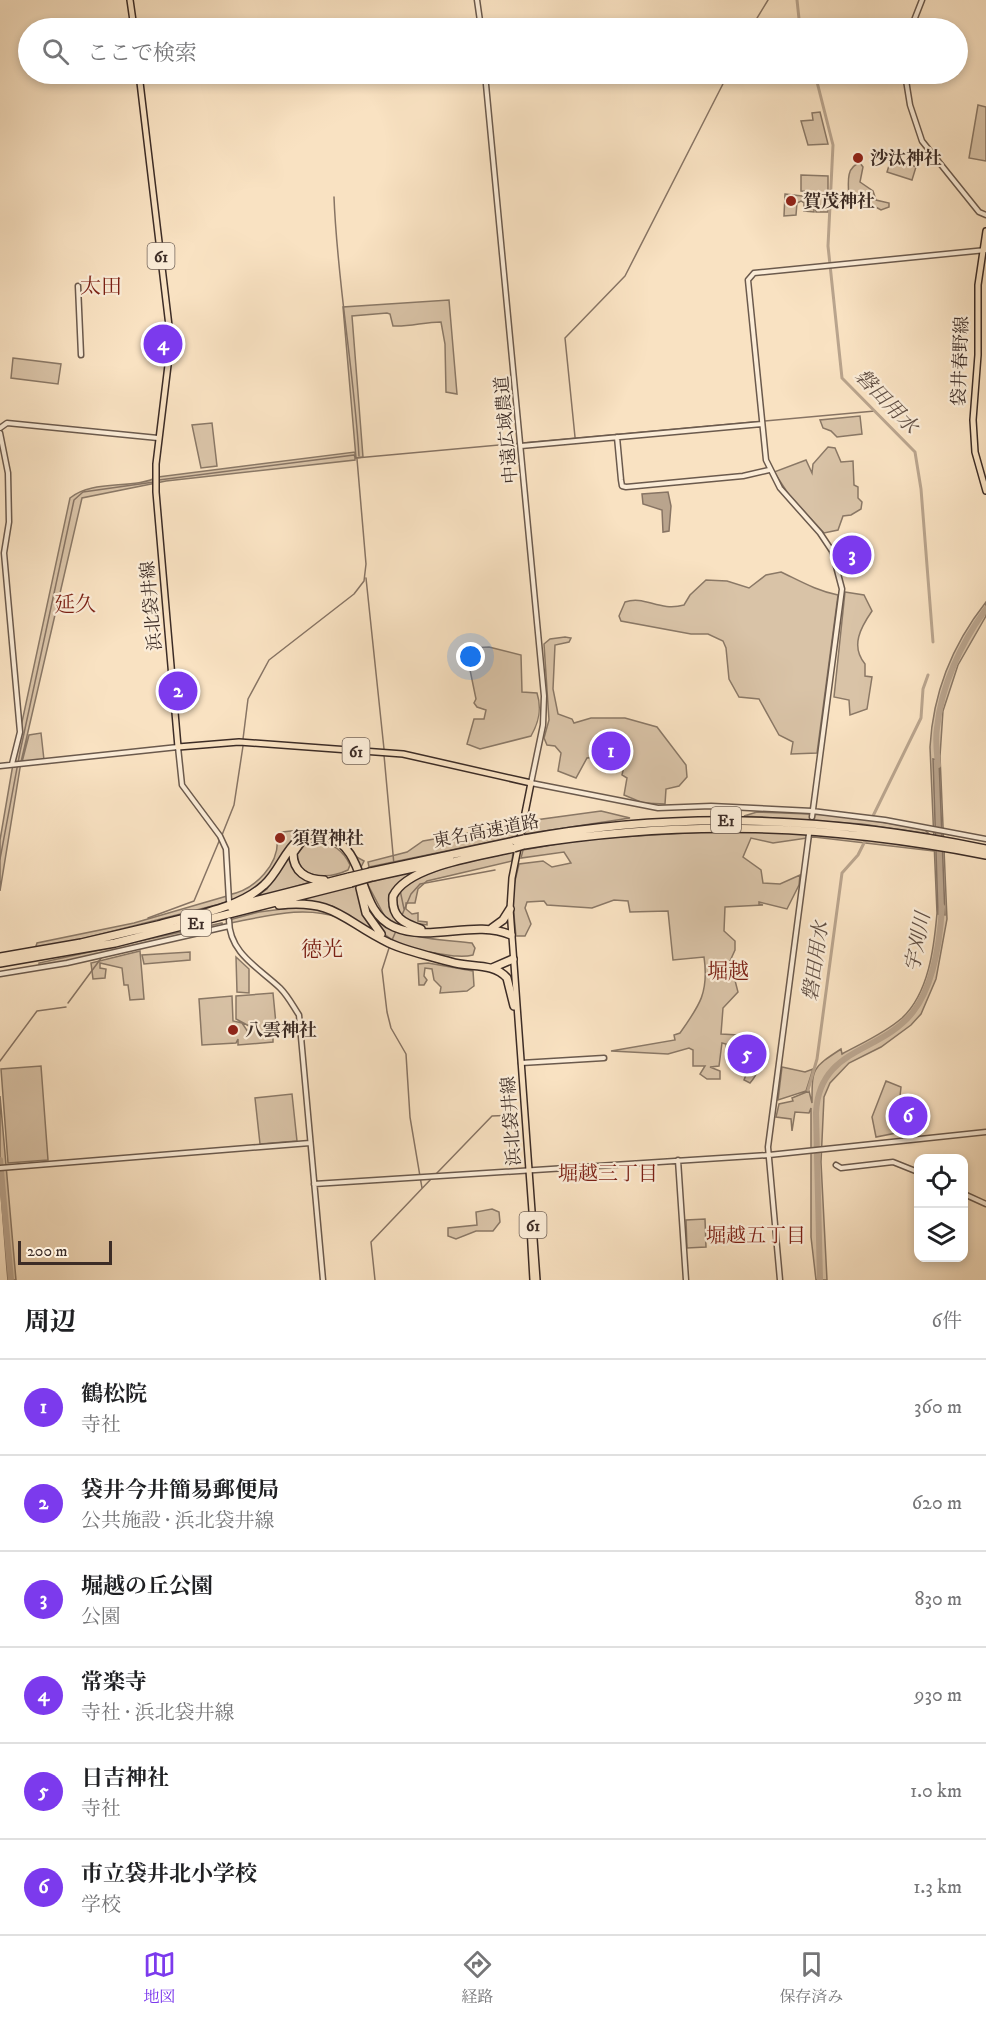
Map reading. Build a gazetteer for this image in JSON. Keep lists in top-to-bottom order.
{
  "streets": {
    "highway": ["E1", "東名高速道路"],
    "main road": ["61", "袋井春野線", "浜北袋井線"],
    "street": ["中遠広域農道"]
  },
  "crossings": [
    ["61", "中遠広域農道"],
    ["61", "浜北袋井線"],
    ["中遠広域農道", "浜北袋井線"]
  ],
  "districts": [
    "太田",
    "延久",
    "徳光",
    "堀越",
    "堀越三丁目",
    "堀越五丁目"
  ],
  "water": ["磐田用水", "宇刈川"],
  "places": [
    "沙汰神社",
    "賀茂神社",
    "須賀神社",
    "八雲神社"
  ],
  "scale_bar": "200 m",
  "page": {
    "search": "ここで検索",
    "pins": [
      "4",
      "3",
      "2",
      "1",
      "5",
      "6"
    ],
    "scale": "200 m",
    "heading": ["周辺", "6件"],
    "list": [
      {
        "mark": "1",
        "name": "鶴松院",
        "note": "寺社",
        "value": "360 m"
      },
      {
        "mark": "2",
        "name": "袋井今井簡易郵便局",
        "note": "公共施設 · 浜北袋井線",
        "value": "620 m"
      },
      {
        "mark": "3",
        "name": "堀越の丘公園",
        "note": "公園",
        "value": "830 m"
      },
      {
        "mark": "4",
        "name": "常楽寺",
        "note": "寺社 · 浜北袋井線",
        "value": "930 m"
      },
      {
        "mark": "5",
        "name": "日吉神社",
        "note": "寺社",
        "value": "1.0 km"
      },
      {
        "mark": "6",
        "name": "市立袋井北小学校",
        "note": "学校",
        "value": "1.3 km"
      }
    ],
    "nav": ["地図", "経路", "保存済み"]
  }
}
